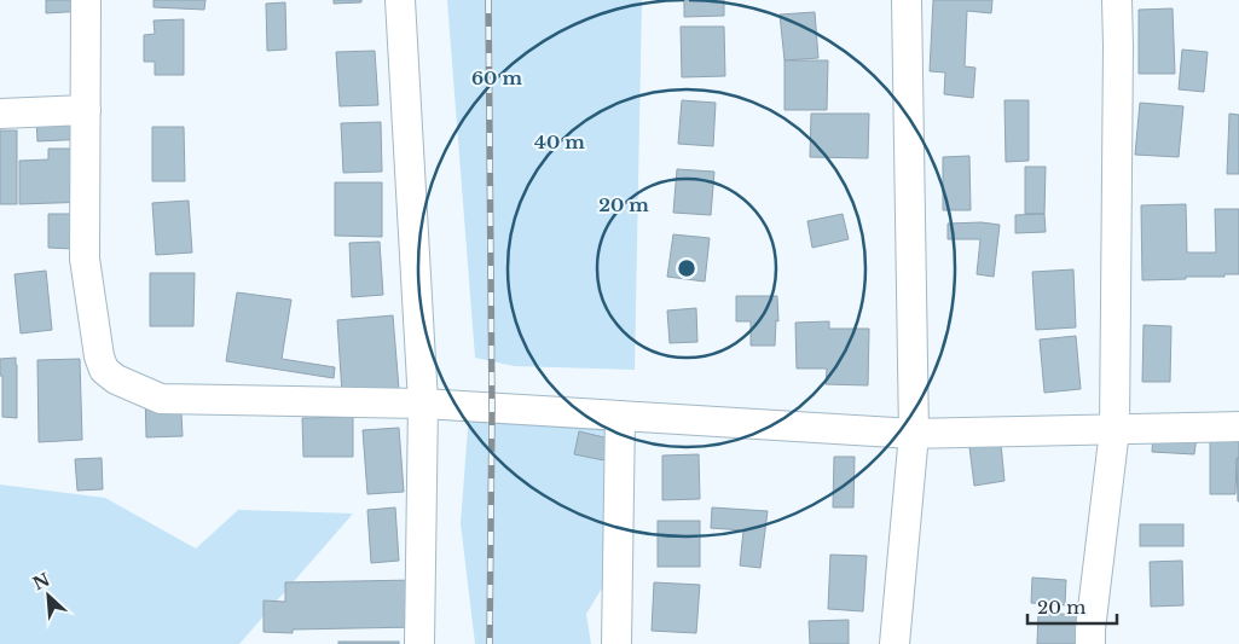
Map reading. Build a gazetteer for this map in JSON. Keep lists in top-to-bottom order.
{
  "scale_bar": "20 m",
  "north": "top left",
  "rings": ["60 m", "40 m", "20 m"]
}
